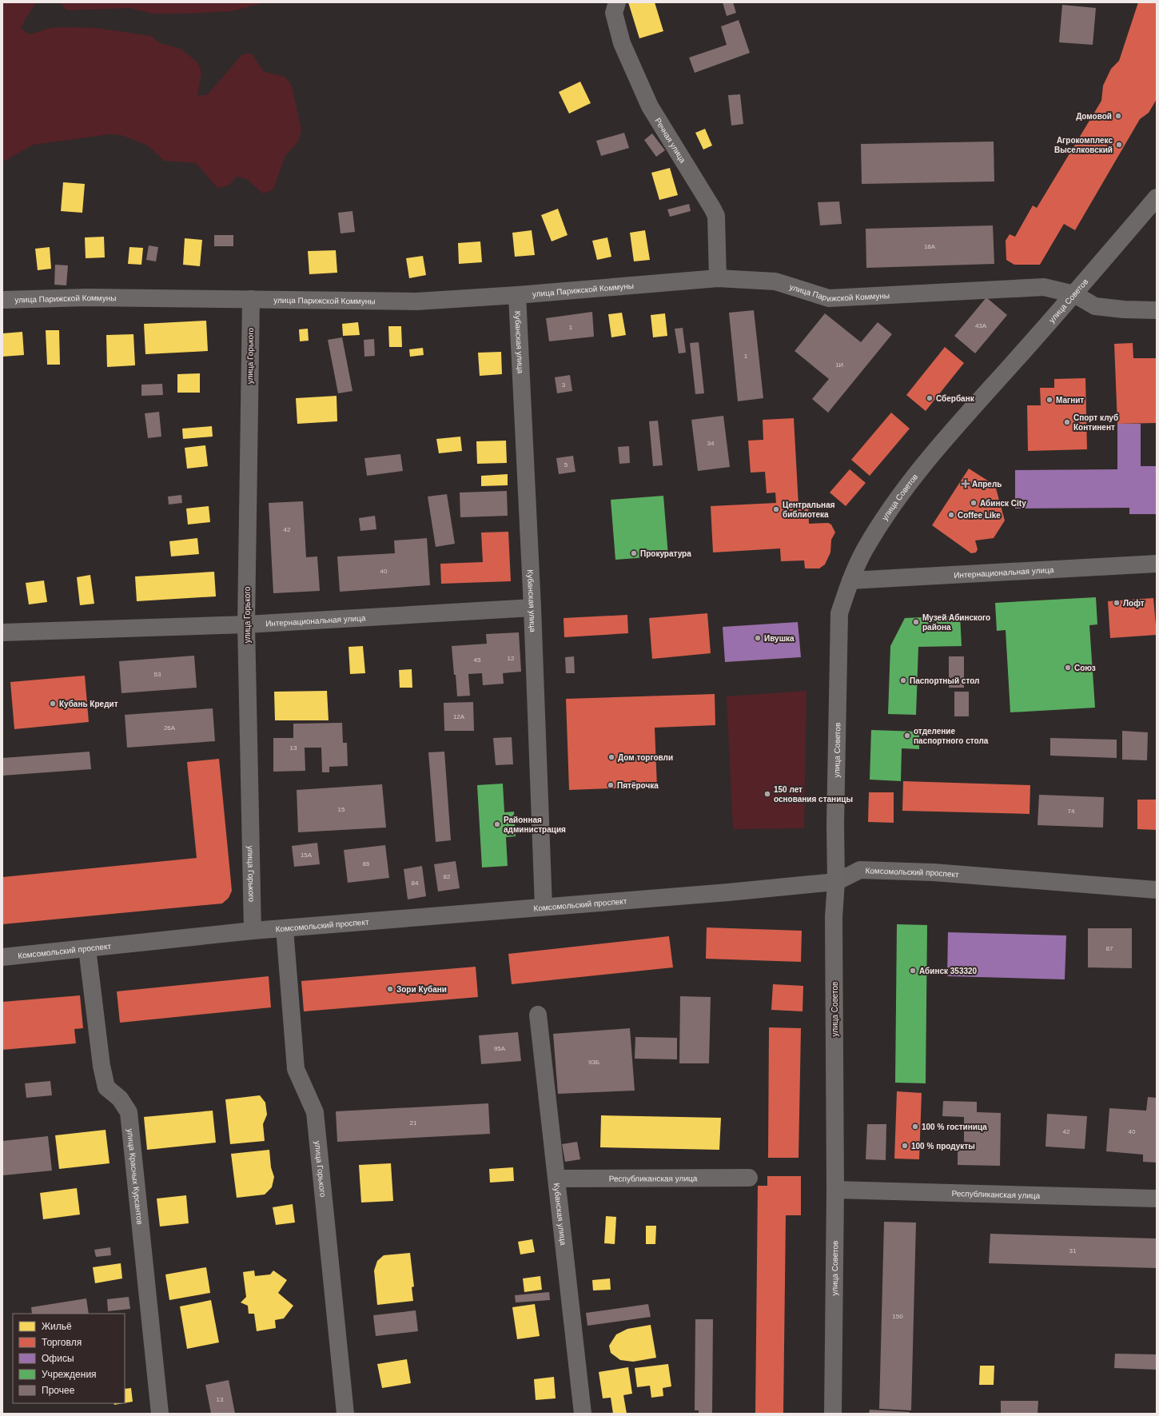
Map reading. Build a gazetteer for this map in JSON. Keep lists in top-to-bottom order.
{
  "streets": {
    "main road": ["улица Советов"],
    "street": [
      "Речная улица",
      "улица Парижской Коммуны",
      "Кубанская улица",
      "улица Горького",
      "Интернациональная улица",
      "Комсомольский проспект",
      "улица Красных Курсантов",
      "Республиканская улица"
    ]
  },
  "crossings": [
    ["Речная улица", "улица Парижской Коммуны"],
    ["улица Парижской Коммуны", "улица Советов"],
    ["улица Парижской Коммуны", "Кубанская улица"],
    ["улица Парижской Коммуны", "улица Горького"],
    ["улица Советов", "Интернациональная улица"],
    ["улица Советов", "Комсомольский проспект"],
    ["улица Советов", "Республиканская улица"],
    ["Кубанская улица", "Интернациональная улица"],
    ["Кубанская улица", "Комсомольский проспект"],
    ["Кубанская улица", "Республиканская улица"],
    ["улица Горького", "Интернациональная улица"],
    ["улица Горького", "Комсомольский проспект"],
    ["Комсомольский проспект", "улица Красных Курсантов"]
  ],
  "places": {
    "other": [
      "Домовой",
      "Агрокомплекс Выселковский",
      "Сбербанк",
      "Магнит",
      "Спорт клуб Континент",
      "Абинск City",
      "Центральная библиотека",
      "Coffee Like",
      "Прокуратура",
      "Лофт",
      "Музей Абинского района",
      "Ивушка",
      "Союз",
      "Паспортный стол",
      "Кубань Кредит",
      "отделение паспортного стола",
      "Дом торговли",
      "Пятёрочка",
      "150 лет основания станицы",
      "Районная администрация",
      "Абинск 353320",
      "Зори Кубани",
      "100 % гостиница",
      "100 % продукты"
    ],
    "health": ["Апрель"]
  },
  "house_numbers": [
    "18А",
    "43А",
    "1",
    "1",
    "1И",
    "3",
    "34",
    "5",
    "42",
    "40",
    "12",
    "45",
    "53",
    "12А",
    "26А",
    "13",
    "15",
    "74",
    "15А",
    "86",
    "82",
    "84",
    "87",
    "95А",
    "93Б",
    "21",
    "42",
    "40",
    "31",
    "150",
    "13"
  ],
  "legend": [
    "Жильё",
    "Торговля",
    "Офисы",
    "Учреждения",
    "Прочее"
  ]
}
